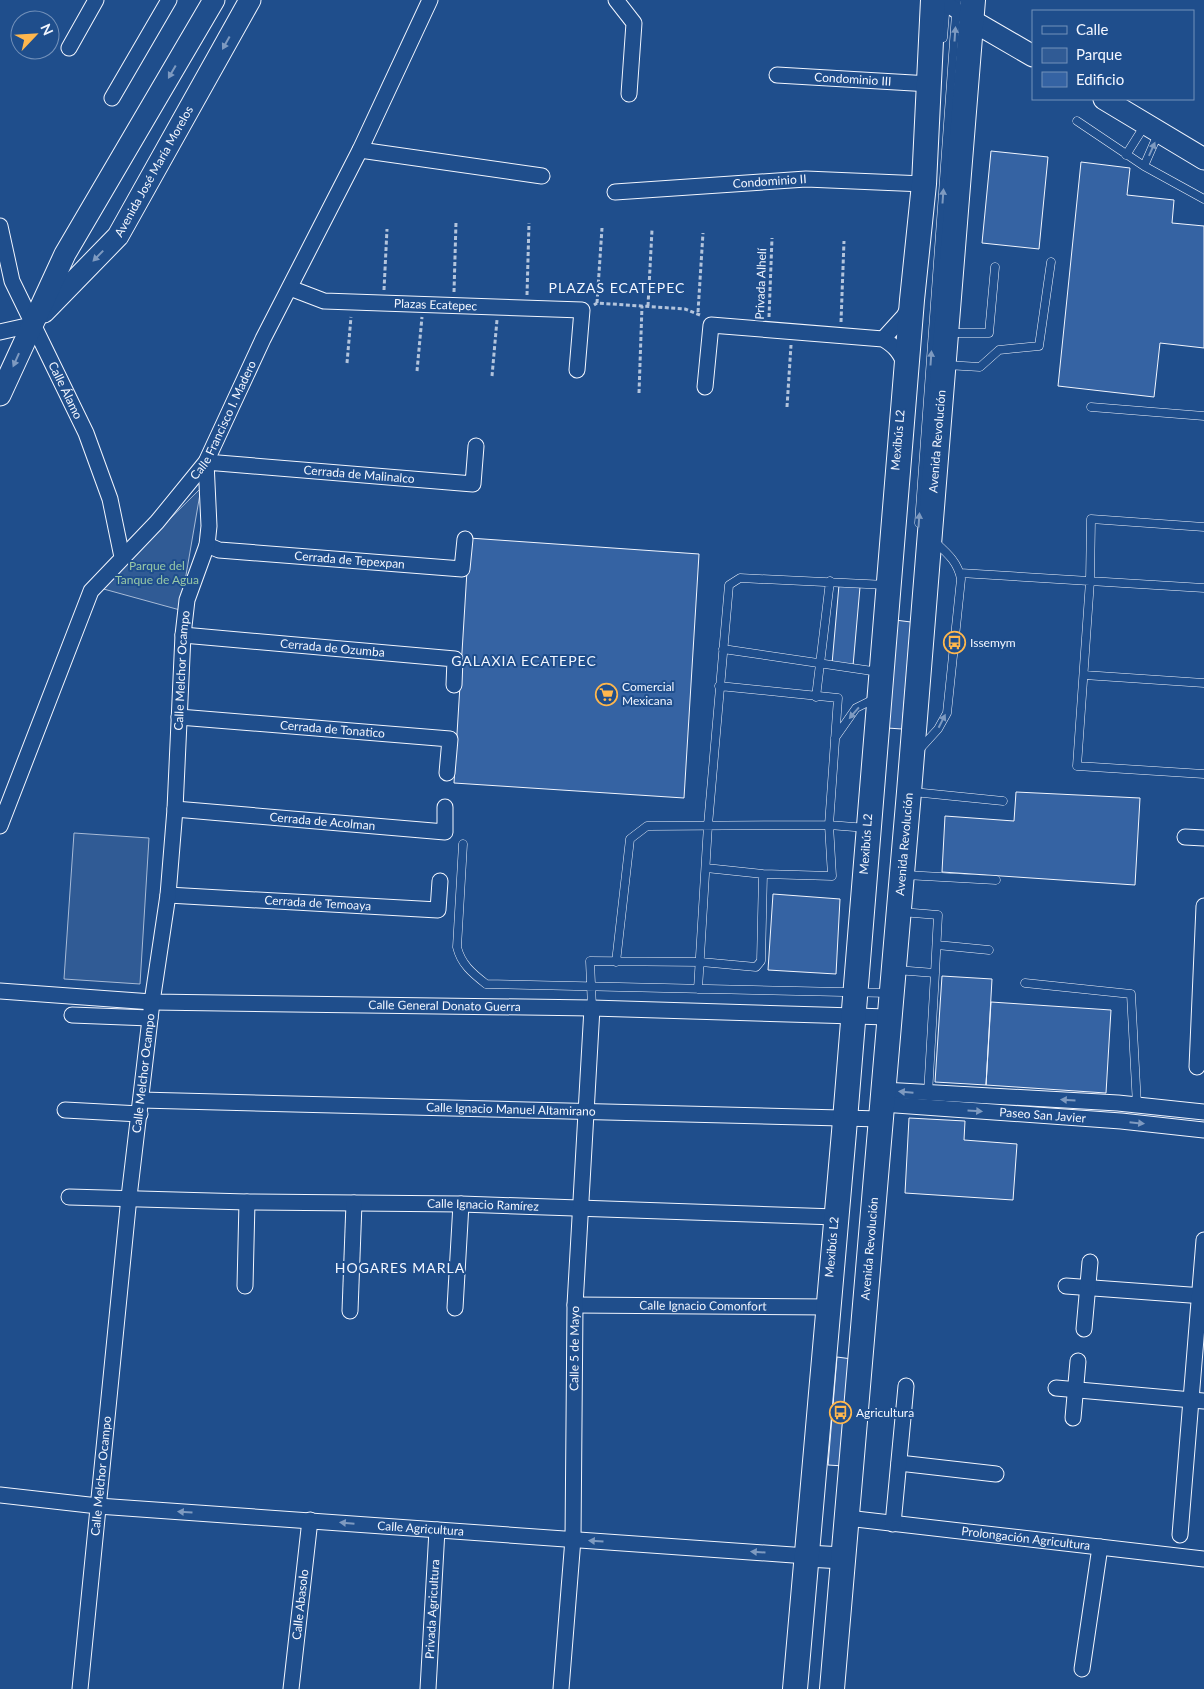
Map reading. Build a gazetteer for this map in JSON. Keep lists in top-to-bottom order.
{
  "streets": {
    "main road": ["Avenida José María Morelos", "Avenida Revolución", "Calle Agricultura"],
    "street": [
      "Condominio III",
      "Condominio II",
      "Plazas Ecatepec",
      "Calle Álamo",
      "Calle Francisco I. Madero",
      "Cerrada de Malinalco",
      "Cerrada de Tepexpan",
      "Cerrada de Ozumba",
      "Calle Melchor Ocampo",
      "Cerrada de Tonatico",
      "Cerrada de Acolman",
      "Cerrada de Temoaya",
      "Calle General Donato Guerra",
      "Calle Ignacio Manuel Altamirano",
      "Paseo San Javier",
      "Calle Ignacio Ramírez",
      "Calle Ignacio Comonfort",
      "Calle 5 de Mayo",
      "Prolongación Agricultura",
      "Calle Abasolo",
      "Privada Agricultura"
    ],
    "path": ["Privada Alhelí"]
  },
  "crossings": [
    ["Condominio III", "Avenida Revolución"],
    ["Avenida José María Morelos", "Calle Álamo"],
    ["Condominio II", "Avenida Revolución"],
    ["Plazas Ecatepec", "Calle Francisco I. Madero"],
    ["Calle Álamo", "Calle Francisco I. Madero"],
    ["Calle Francisco I. Madero", "Cerrada de Malinalco"],
    ["Calle Francisco I. Madero", "Calle Melchor Ocampo"],
    ["Avenida Revolución", "Calle General Donato Guerra"],
    ["Avenida Revolución", "Calle Ignacio Manuel Altamirano"],
    ["Avenida Revolución", "Paseo San Javier"],
    ["Avenida Revolución", "Calle Ignacio Ramírez"],
    ["Avenida Revolución", "Calle Ignacio Comonfort"],
    ["Avenida Revolución", "Calle Agricultura"],
    ["Avenida Revolución", "Prolongación Agricultura"],
    ["Cerrada de Malinalco", "Calle Melchor Ocampo"],
    ["Cerrada de Tepexpan", "Calle Melchor Ocampo"],
    ["Cerrada de Ozumba", "Calle Melchor Ocampo"],
    ["Calle Melchor Ocampo", "Cerrada de Tonatico"],
    ["Calle Melchor Ocampo", "Cerrada de Acolman"],
    ["Calle Melchor Ocampo", "Cerrada de Temoaya"],
    ["Calle Melchor Ocampo", "Calle General Donato Guerra"],
    ["Calle Melchor Ocampo", "Calle Ignacio Manuel Altamirano"],
    ["Calle Melchor Ocampo", "Calle Ignacio Ramírez"],
    ["Calle Melchor Ocampo", "Calle Agricultura"],
    ["Calle General Donato Guerra", "Calle 5 de Mayo"],
    ["Calle Ignacio Manuel Altamirano", "Paseo San Javier"],
    ["Calle Ignacio Manuel Altamirano", "Calle 5 de Mayo"],
    ["Calle Ignacio Ramírez", "Calle 5 de Mayo"],
    ["Calle Ignacio Comonfort", "Calle 5 de Mayo"],
    ["Calle 5 de Mayo", "Calle Agricultura"],
    ["Calle Agricultura", "Calle Abasolo"],
    ["Calle Agricultura", "Privada Agricultura"]
  ],
  "one_way": ["Avenida José María Morelos", "Calle Agricultura"],
  "districts": ["PLAZAS ECATEPEC", "GALAXIA ECATEPEC", "HOGARES MARLA"],
  "parks": ["Parque del Tanque de Agua"],
  "places": {
    "bus stop": ["Issemym", "Agricultura"],
    "supermarket": ["Comercial Mexicana"]
  },
  "legend": ["Calle", "Parque", "Edificio"],
  "north": "top right"
}
